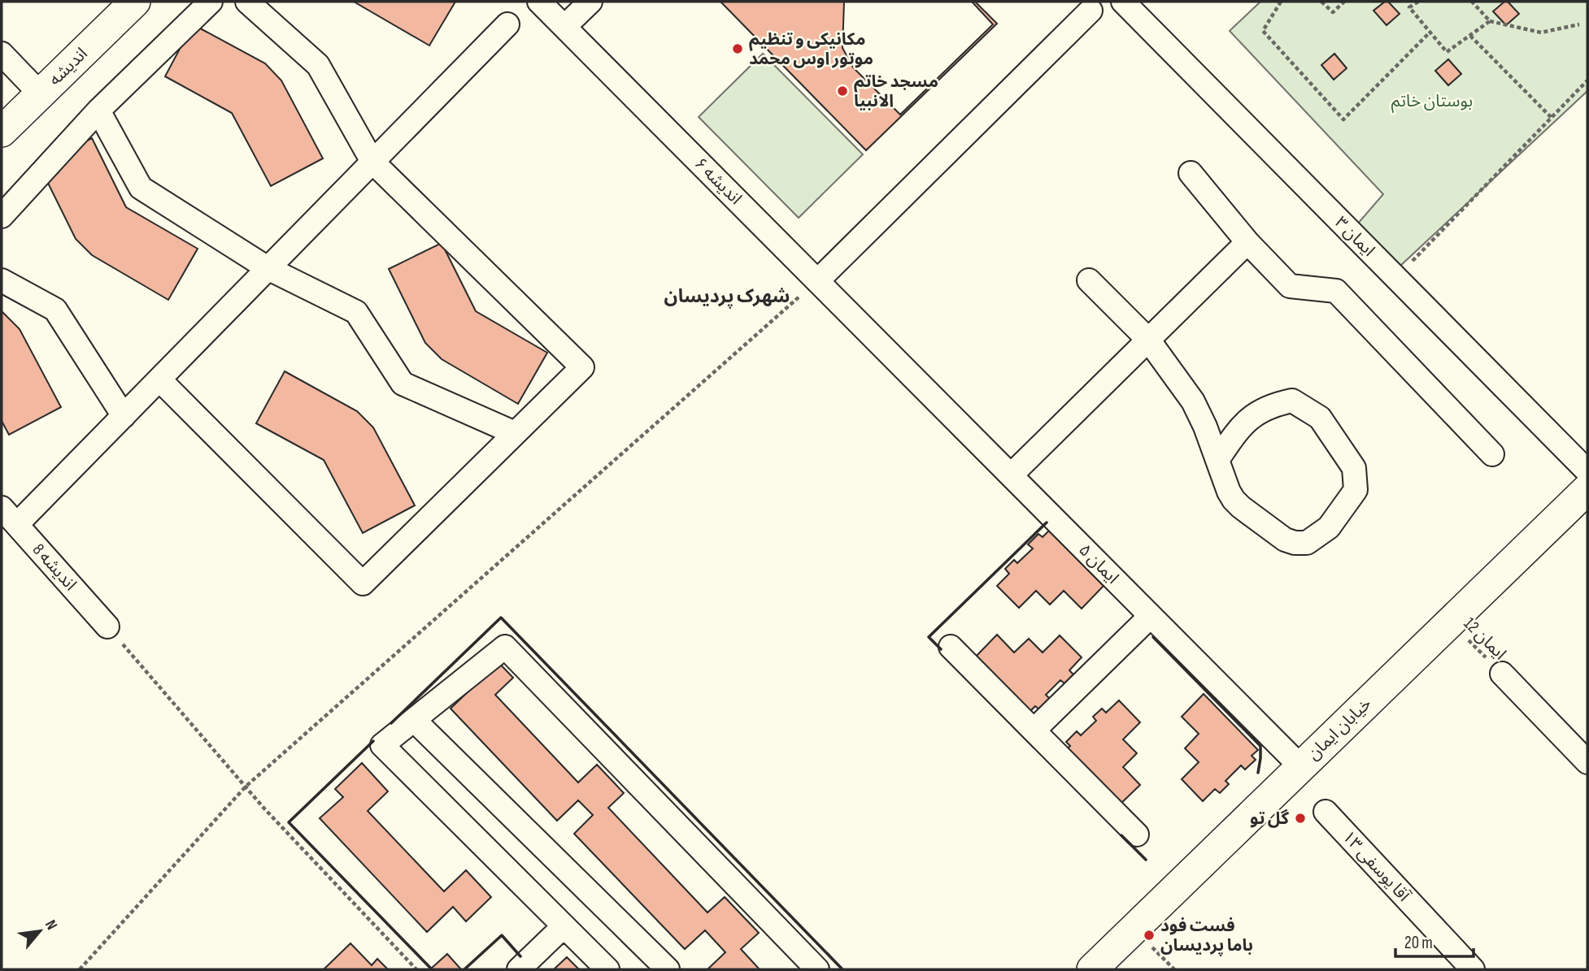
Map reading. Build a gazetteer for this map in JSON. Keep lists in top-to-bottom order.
{
  "streets": {
    "street": [
      "انديشه",
      "اندیشه ۶",
      "ایمان ۳",
      "ایمان ۵",
      "اندیشه 8",
      "خیابان ایمان",
      "آقا یوسفی ۱۳"
    ],
    "path": ["ایمان 12"]
  },
  "crossings": [
    ["اندیشه ۶", "ایمان ۵"],
    ["ایمان ۵", "خیابان ایمان"],
    ["ایمان 12", "خیابان ایمان"]
  ],
  "districts": ["شهرک پردیسان"],
  "parks": ["بوستان خاتم"],
  "places": [
    "مکانیکی و تنظیم موتور اوس محمد",
    "مسجد خاتم الانبیا",
    "گل تو",
    "فست فود باما پردیسان"
  ],
  "scale_bar": "20 m",
  "north": "top right"
}
